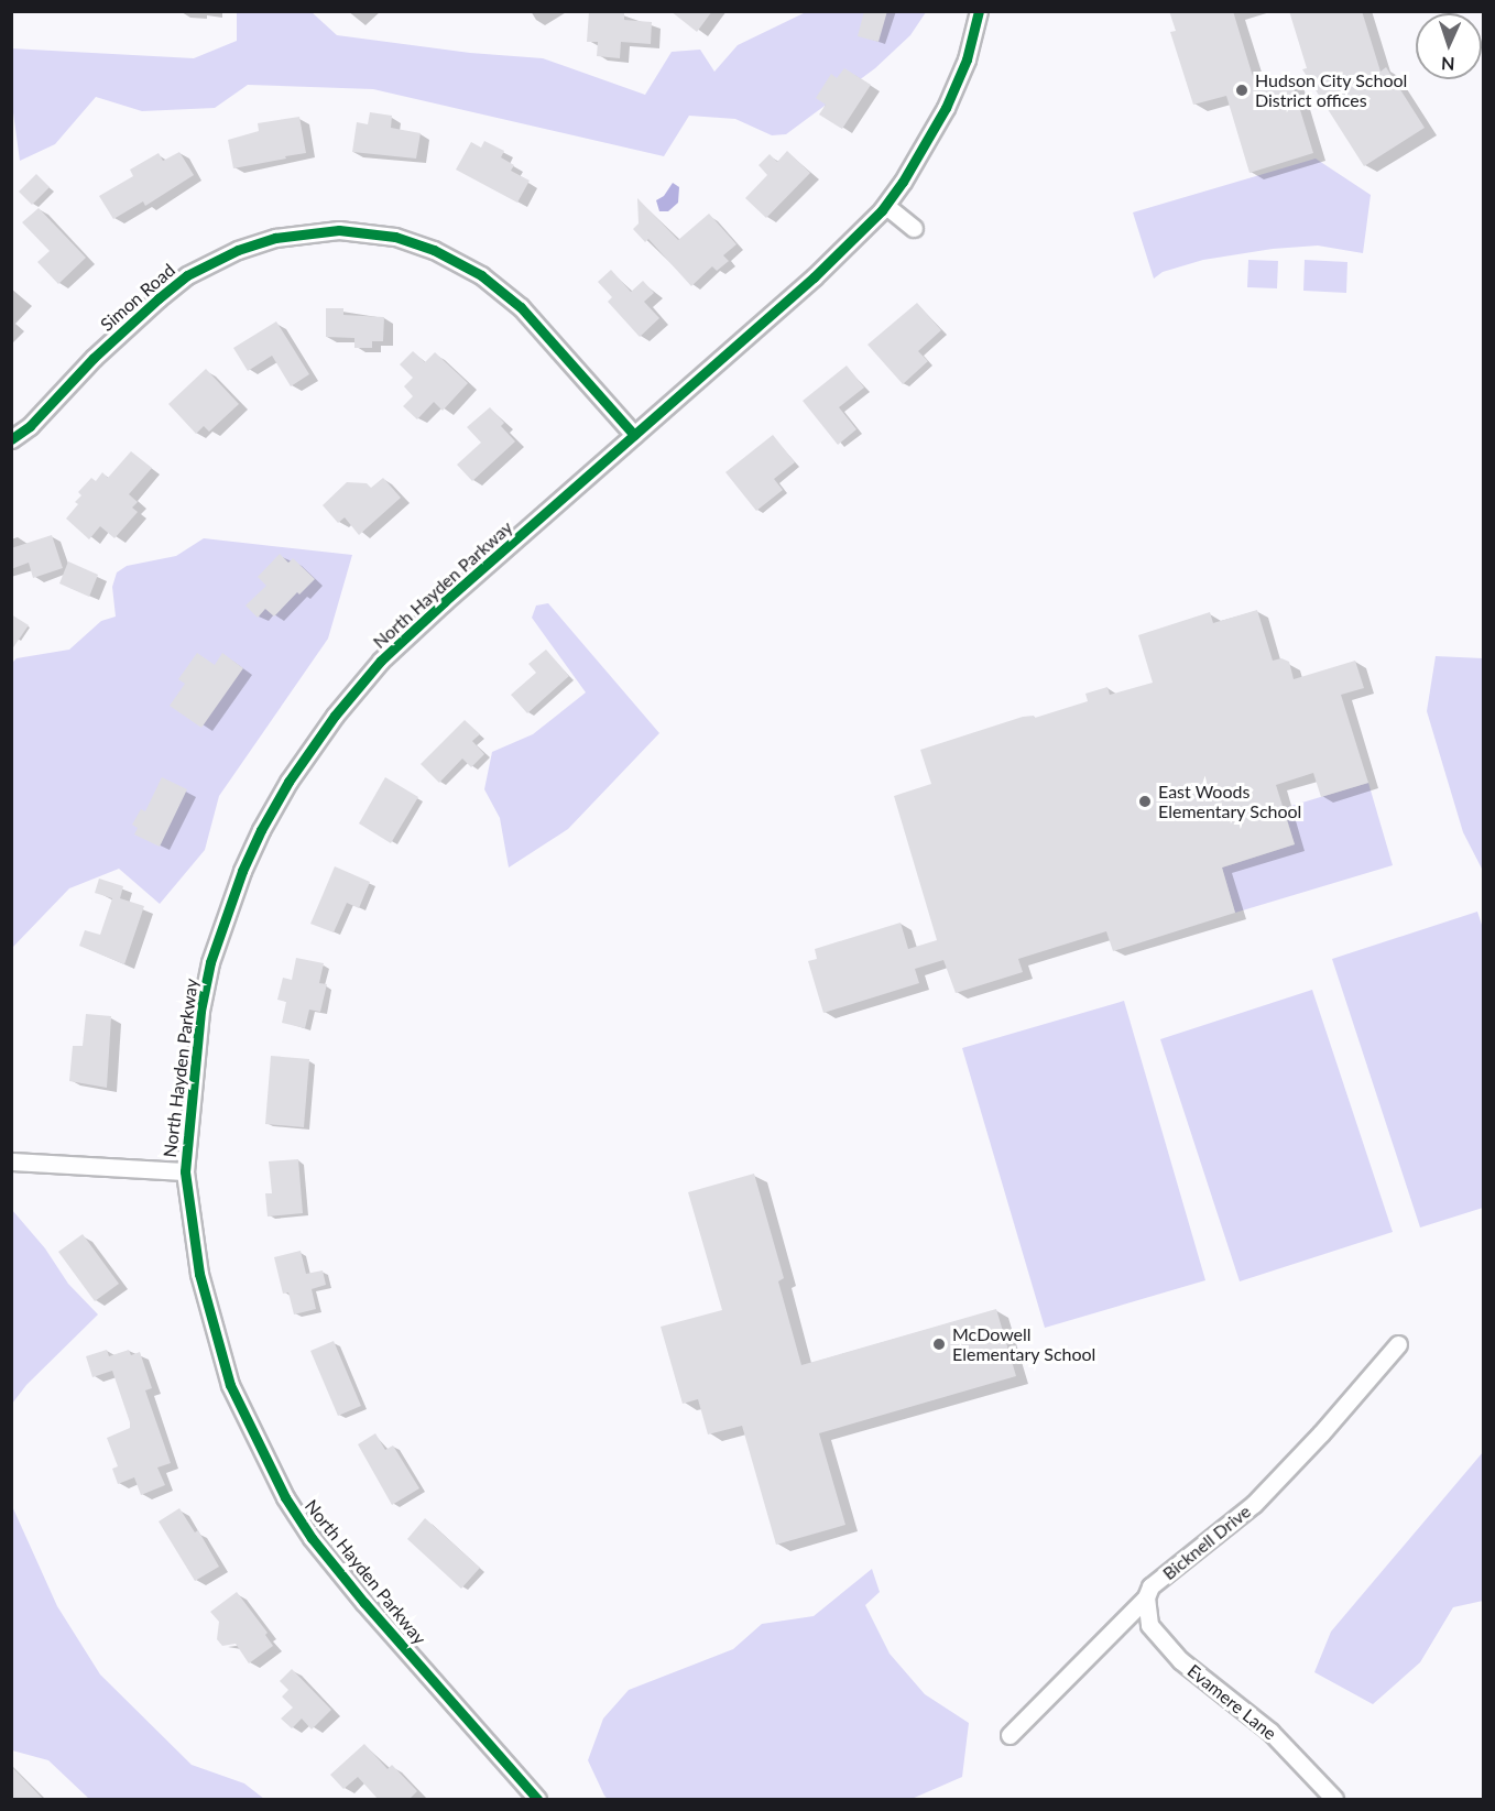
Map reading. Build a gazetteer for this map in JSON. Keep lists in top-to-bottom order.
{
  "streets": {
    "street": [
      "Simon Road",
      "North Hayden Parkway",
      "Bicknell Drive",
      "Evamere Lane"
    ]
  },
  "crossings": [
    ["Simon Road", "North Hayden Parkway"],
    ["Bicknell Drive", "Evamere Lane"]
  ],
  "places": ["Hudson City School District offices", "East Woods Elementary School", "McDowell Elementary School"],
  "north": "bottom"
}
